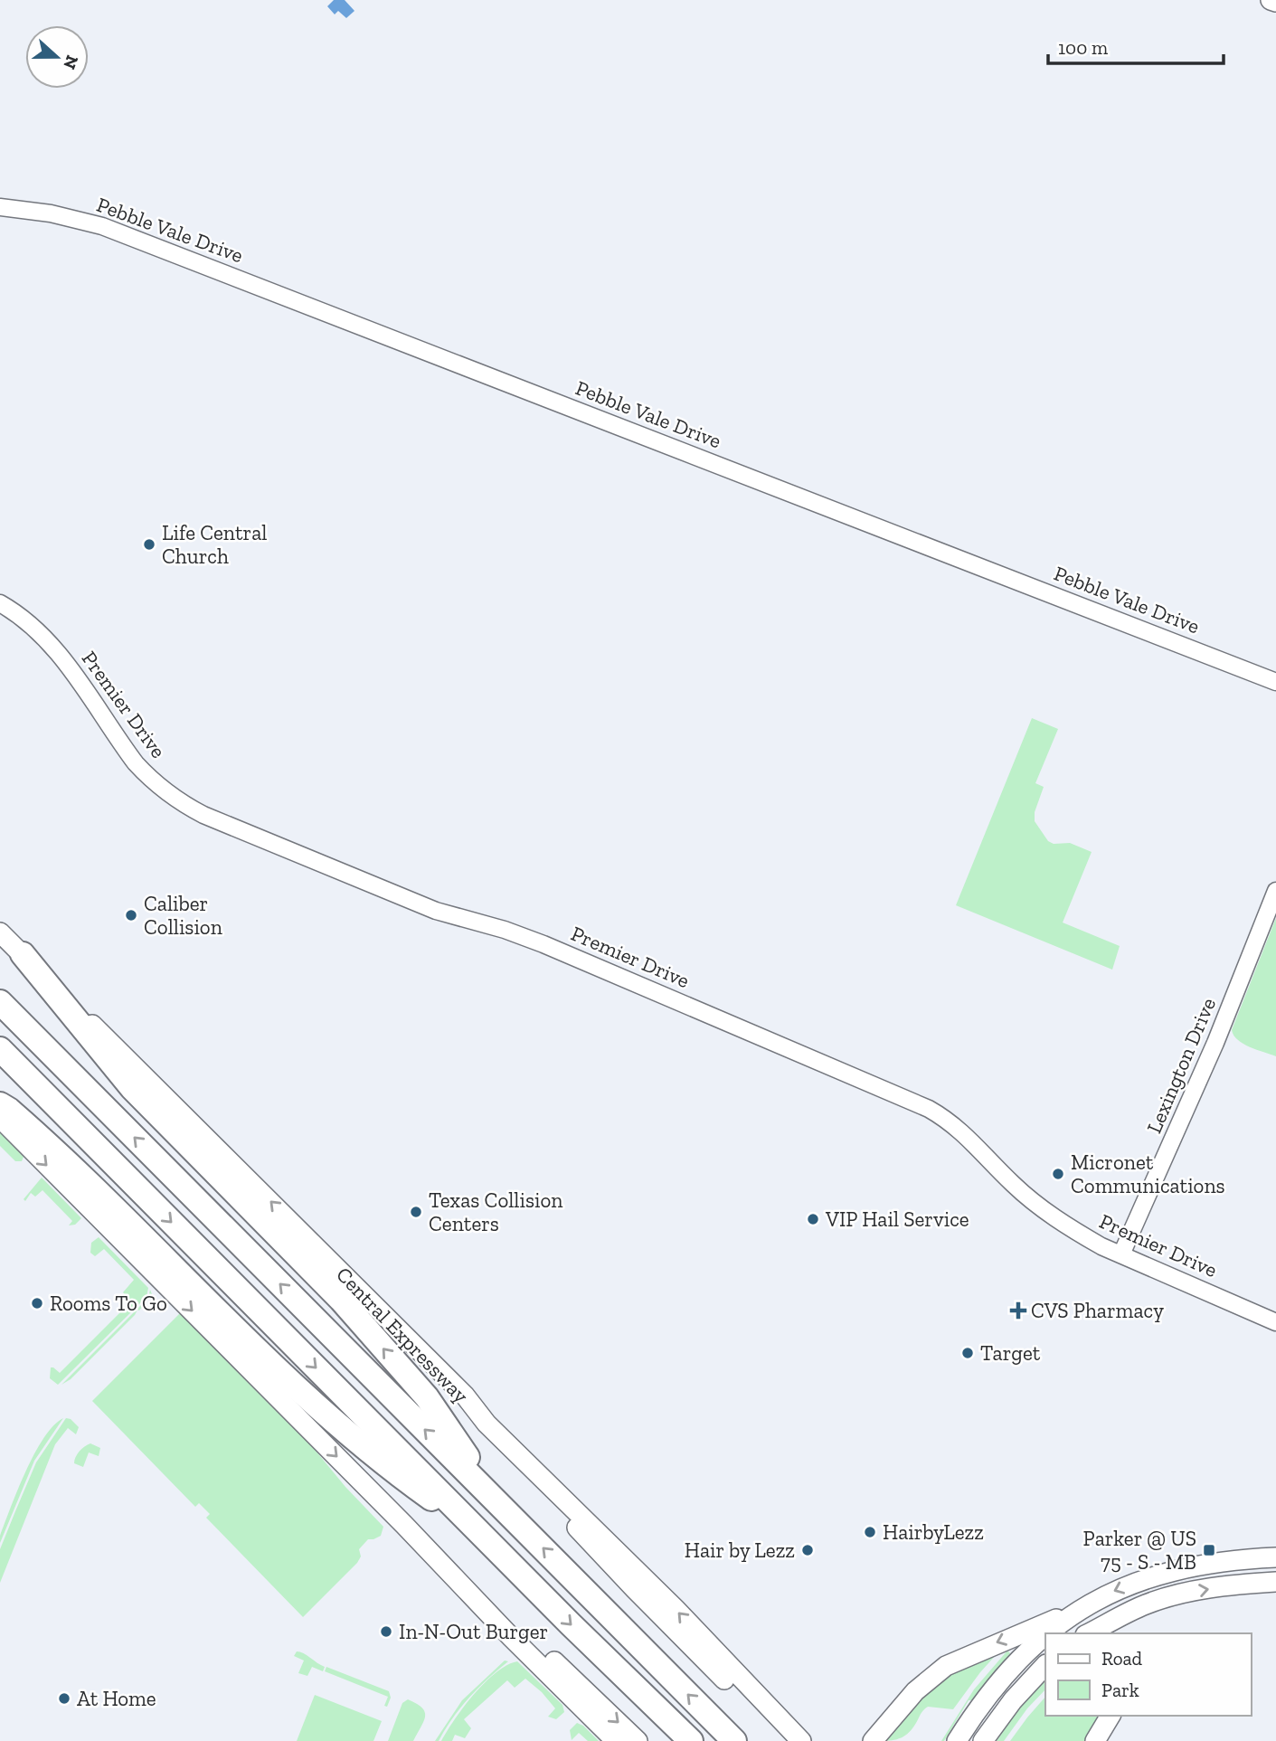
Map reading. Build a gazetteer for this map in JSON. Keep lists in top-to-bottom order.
{
  "streets": {
    "main road": ["Central Expressway"],
    "street": ["Pebble Vale Drive", "Premier Drive", "Lexington Drive"]
  },
  "crossings": [
    ["Premier Drive", "Lexington Drive"]
  ],
  "places": {
    "other": [
      "Life Central Church",
      "Caliber Collision",
      "Micronet Communications",
      "Texas Collision Centers",
      "VIP Hail Service",
      "Rooms To Go",
      "Target",
      "HairbyLezz",
      "Hair by Lezz",
      "In-N-Out Burger",
      "At Home"
    ],
    "health": ["CVS Pharmacy"],
    "transit": ["Parker @ US 75 - S - MB"]
  },
  "legend": ["Road", "Park"],
  "scale_bar": "100 m",
  "north": "right"
}
